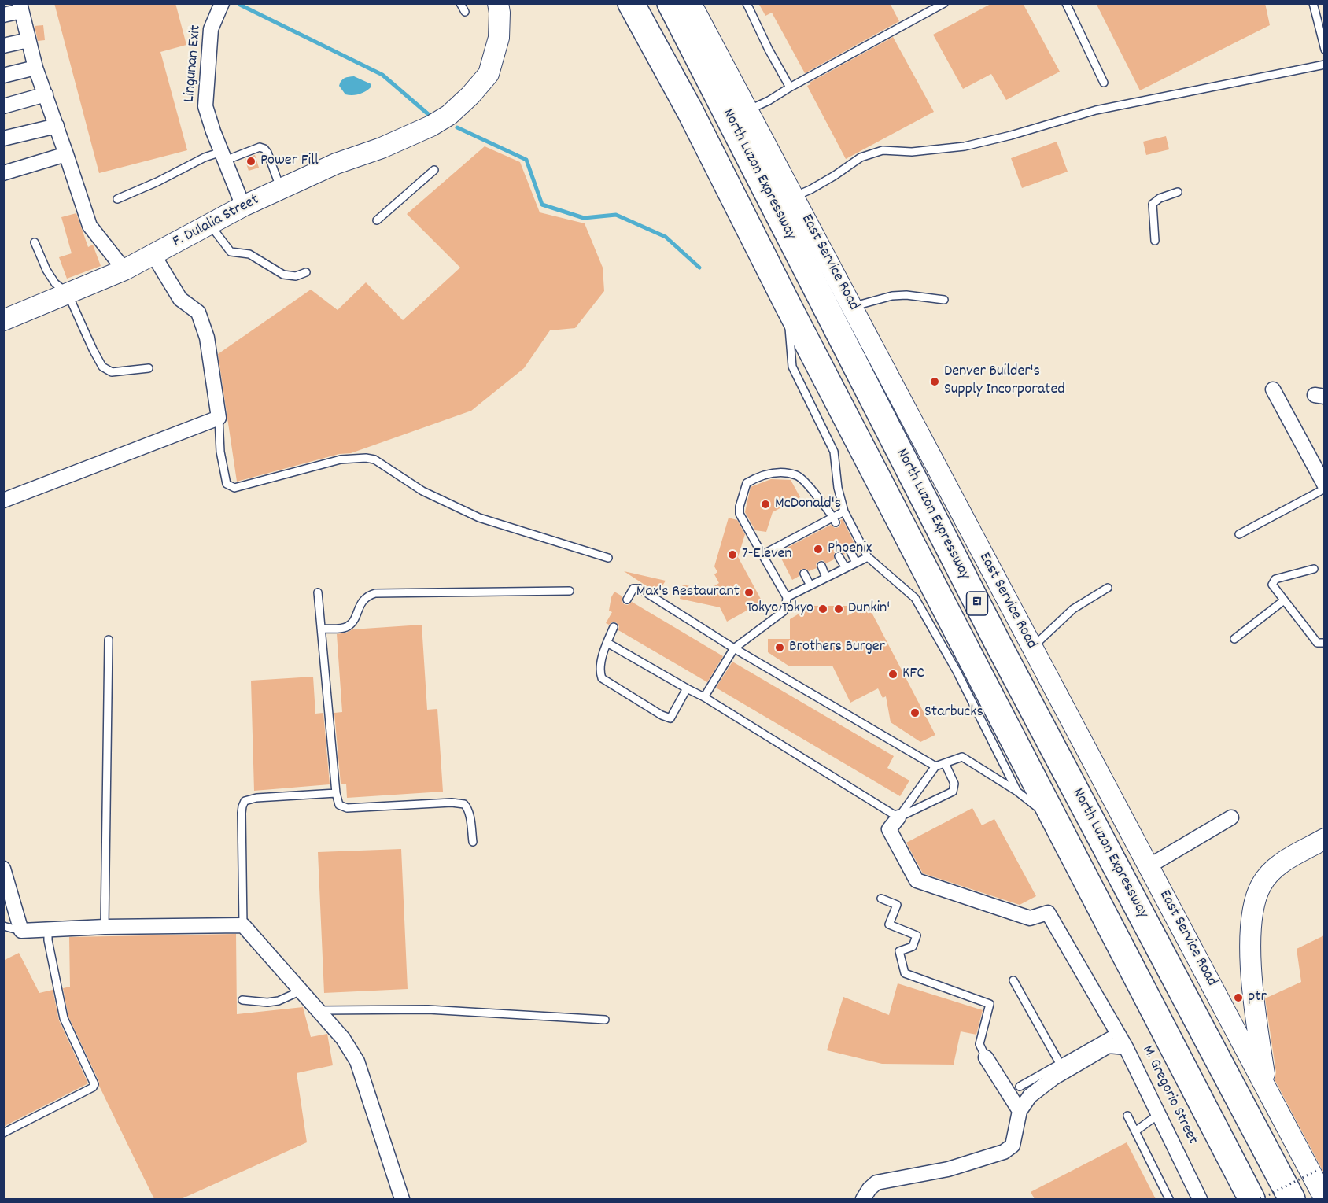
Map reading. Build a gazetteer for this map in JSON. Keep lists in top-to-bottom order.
{
  "streets": {
    "highway": ["North Luzon Expressway", "E1"],
    "street": [
      "Lingunan Exit",
      "F. Dulalia Street",
      "East Service Road",
      "M. Gregorio Street"
    ]
  },
  "crossings": [
    ["Lingunan Exit", "F. Dulalia Street"]
  ],
  "places": [
    "Power Fill",
    "Denver Builder's Supply Incorporated",
    "McDonald's",
    "Phoenix",
    "7-Eleven",
    "Max's Restaurant",
    "Tokyo Tokyo",
    "Dunkin'",
    "Brothers Burger",
    "KFC",
    "Starbucks",
    "ptr"
  ]
}
